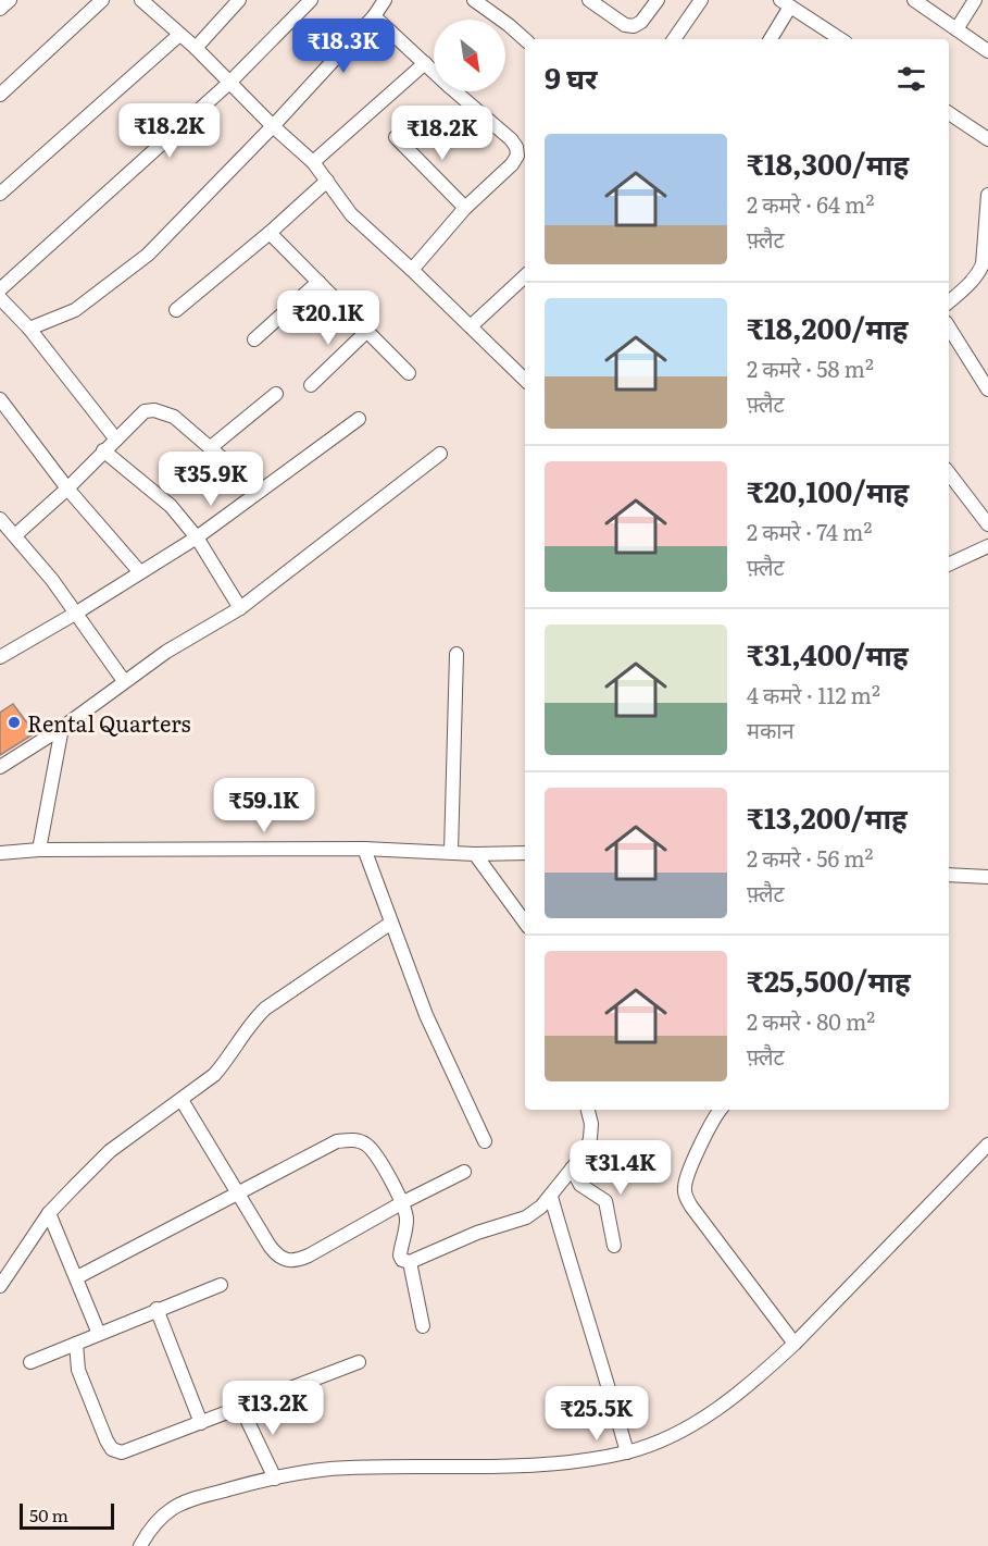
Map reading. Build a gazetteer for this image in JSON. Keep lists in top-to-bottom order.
{
  "places": ["Rental Quarters"],
  "scale_bar": "50 m",
  "north": "bottom right",
  "page": {
    "price": [
      "₹18.3K",
      "₹18.2K",
      "₹18.2K",
      "₹20.1K",
      "₹35.9K",
      "₹59.1K",
      "₹31.4K",
      "₹13.2K",
      "₹25.5K"
    ],
    "heading": "9 घर",
    "list": [
      {
        "name": "₹18,300/माह",
        "note": "2 कमरे · 64 m² · फ़्लैट"
      },
      {
        "name": "₹18,200/माह",
        "note": "2 कमरे · 58 m² · फ़्लैट"
      },
      {
        "name": "₹20,100/माह",
        "note": "2 कमरे · 74 m² · फ़्लैट"
      },
      {
        "name": "₹31,400/माह",
        "note": "4 कमरे · 112 m² · मकान"
      },
      {
        "name": "₹13,200/माह",
        "note": "2 कमरे · 56 m² · फ़्लैट"
      },
      {
        "name": "₹25,500/माह",
        "note": "2 कमरे · 80 m² · फ़्लैट"
      }
    ],
    "scale": "50 m"
  }
}
